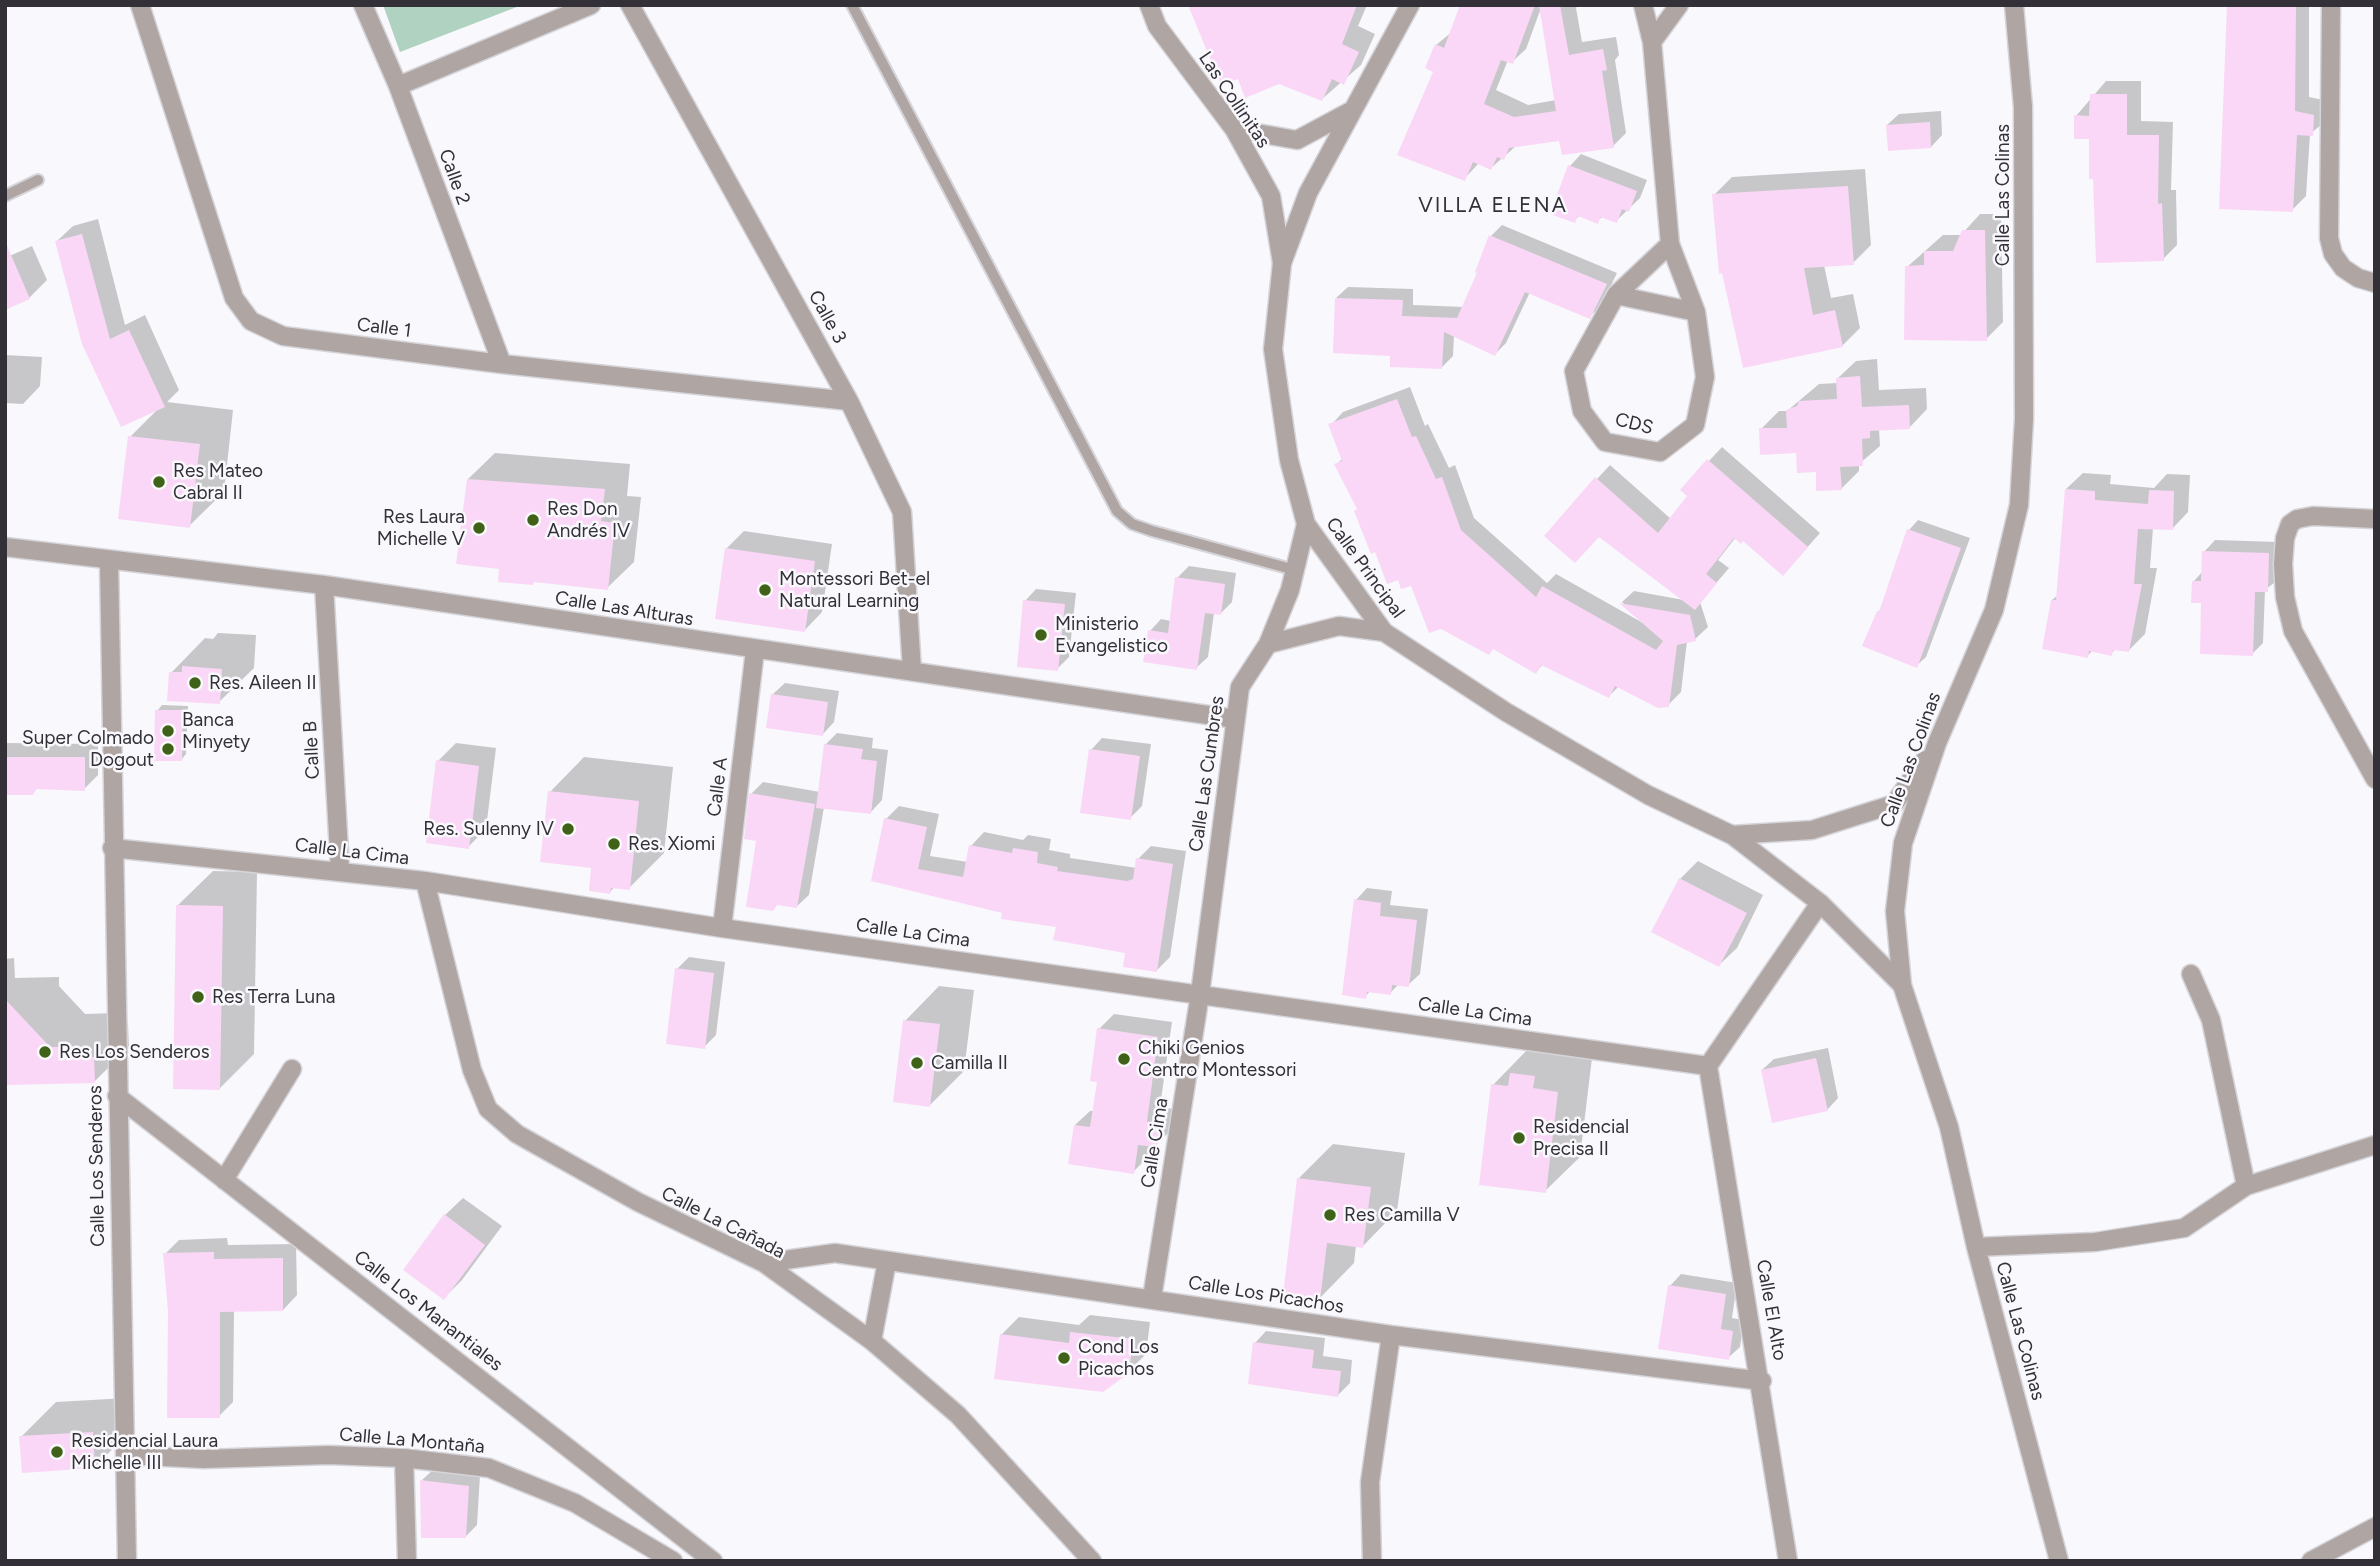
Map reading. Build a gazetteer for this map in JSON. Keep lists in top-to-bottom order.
{
  "streets": {
    "street": [
      "Las Collinitas",
      "Calle 2",
      "Calle Las Colinas",
      "Calle 3",
      "Calle 1",
      "CDS",
      "Calle Principal",
      "Calle Las Alturas",
      "Calle B",
      "Calle Las Cumbres",
      "Calle A",
      "Calle La Cima",
      "Calle Cima",
      "Calle Los Senderos",
      "Calle La Cañada",
      "Calle Los Picachos",
      "Calle El Alto",
      "Calle Los Manantiales",
      "Calle La Montaña"
    ]
  },
  "crossings": [
    ["Las Collinitas", "Calle Principal"],
    ["Calle 2", "Calle 1"],
    ["Calle Las Colinas", "Calle Principal"],
    ["Calle 3", "Calle 1"],
    ["Calle 3", "Calle Las Alturas"],
    ["Calle Principal", "Calle Las Cumbres"],
    ["Calle Las Alturas", "Calle B"],
    ["Calle Las Alturas", "Calle Las Cumbres"],
    ["Calle Las Alturas", "Calle A"],
    ["Calle Las Alturas", "Calle Los Senderos"],
    ["Calle B", "Calle La Cima"],
    ["Calle Las Cumbres", "Calle La Cima"],
    ["Calle Las Cumbres", "Calle Cima"],
    ["Calle A", "Calle La Cima"],
    ["Calle La Cima", "Calle Cima"],
    ["Calle La Cima", "Calle Los Senderos"],
    ["Calle La Cima", "Calle La Cañada"],
    ["Calle La Cima", "Calle El Alto"],
    ["Calle Cima", "Calle Los Picachos"],
    ["Calle Los Senderos", "Calle Los Manantiales"],
    ["Calle Los Senderos", "Calle La Montaña"],
    ["Calle La Cañada", "Calle Los Picachos"],
    ["Calle Los Picachos", "Calle El Alto"]
  ],
  "districts": ["VILLA ELENA"],
  "places": [
    "Res Mateo Cabral II",
    "Res Don Andrés IV",
    "Res Laura Michelle V",
    "Montessori Bet-el Natural Learning",
    "Ministerio Evangelistico",
    "Res. Aileen II",
    "Banca Minyety",
    "Super Colmado Dogout",
    "Res. Sulenny IV",
    "Res. Xiomi",
    "Res Terra Luna",
    "Res Los Senderos",
    "Chiki Genios Centro Montessori",
    "Camilla II",
    "Residencial Precisa II",
    "Res Camilla V",
    "Cond Los Picachos",
    "Residencial Laura Michelle III"
  ]
}
